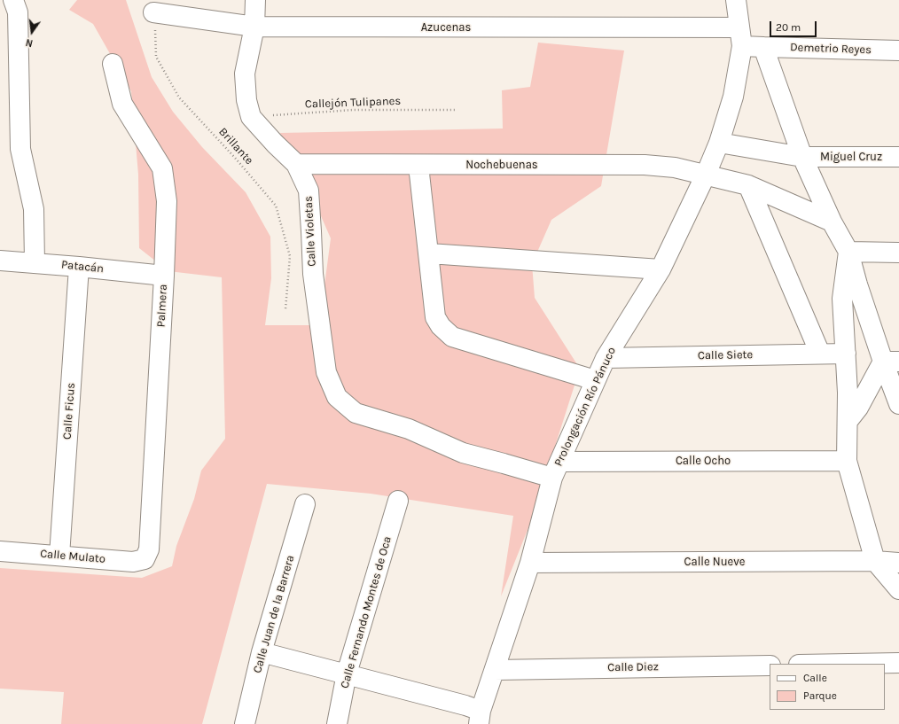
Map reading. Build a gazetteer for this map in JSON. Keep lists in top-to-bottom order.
{
  "streets": {
    "street": [
      "Azucenas",
      "Demetrio Reyes",
      "Miguel Cruz",
      "Nochebuenas",
      "Calle Violetas",
      "Patacán",
      "Palmera",
      "Calle Siete",
      "Prolongación Río Pánuco",
      "Calle Ficus",
      "Calle Ocho",
      "Calle Mulato",
      "Calle Nueve",
      "Calle Fernando Montes de Oca",
      "Calle Juan de la Barrera",
      "Calle Diez"
    ],
    "path": ["Callejón Tulipanes", "Brillante"]
  },
  "crossings": [
    ["Azucenas", "Demetrio Reyes"],
    ["Azucenas", "Brillante"],
    ["Azucenas", "Calle Violetas"],
    ["Azucenas", "Prolongación Río Pánuco"],
    ["Callejón Tulipanes", "Calle Violetas"],
    ["Miguel Cruz", "Prolongación Río Pánuco"],
    ["Nochebuenas", "Calle Violetas"],
    ["Nochebuenas", "Prolongación Río Pánuco"],
    ["Calle Violetas", "Calle Ocho"],
    ["Patacán", "Palmera"],
    ["Patacán", "Calle Ficus"],
    ["Palmera", "Calle Mulato"],
    ["Calle Siete", "Prolongación Río Pánuco"],
    ["Prolongación Río Pánuco", "Calle Ocho"],
    ["Prolongación Río Pánuco", "Calle Nueve"],
    ["Prolongación Río Pánuco", "Calle Diez"],
    ["Calle Ficus", "Calle Mulato"]
  ],
  "legend": ["Calle", "Parque"],
  "scale_bar": "20 m",
  "north": "bottom"
}
